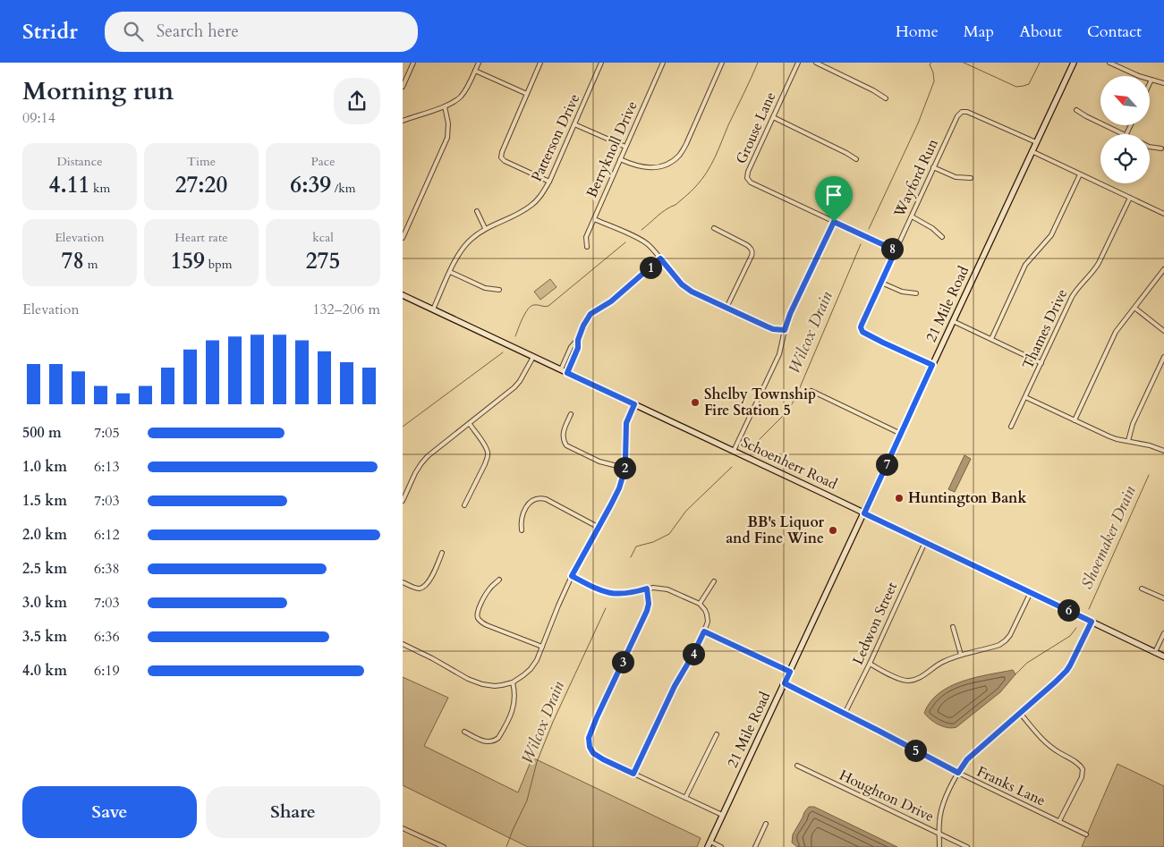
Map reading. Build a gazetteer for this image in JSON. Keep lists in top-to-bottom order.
{
  "streets": {
    "street": [
      "Grouse Lane",
      "Patterson Drive",
      "Berryknoll Drive",
      "Wayford Run",
      "21 Mile Road",
      "Thames Drive",
      "Schoenherr Road",
      "Ledwon Street",
      "Franks Lane",
      "Houghton Drive"
    ]
  },
  "crossings": [
    ["Patterson Drive", "Schoenherr Road"],
    ["Wayford Run", "21 Mile Road"],
    ["21 Mile Road", "Schoenherr Road"],
    ["21 Mile Road", "Franks Lane"],
    ["Schoenherr Road", "Ledwon Street"],
    ["Ledwon Street", "Franks Lane"]
  ],
  "water": ["Wilcox Drain", "Shoemaker Drain"],
  "places": ["Shelby Township Fire Station 5", "Huntington Bank", "BB's Liquor and Fine Wine"],
  "north": "top left",
  "page": {
    "header": "Stridr",
    "search": "Search here",
    "nav": [
      "Home",
      "Map",
      "About",
      "Contact"
    ],
    "heading": ["Morning run", "09:14"],
    "stats": [
      ["Distance", "4.11 km"],
      ["Time", "27:20"],
      ["Pace", "6:39 /km"],
      ["Elevation", "78 m"],
      ["Heart rate", "159 bpm"],
      ["kcal", "275"]
    ],
    "pins": [
      "8",
      "1",
      "7",
      "2",
      "6",
      "4",
      "3",
      "5"
    ],
    "chart": ["Elevation", "132–206 m"],
    "list": [
      {
        "name": "500 m",
        "note": "7:05"
      },
      {
        "name": "1.0 km",
        "note": "6:13"
      },
      {
        "name": "1.5 km",
        "note": "7:03"
      },
      {
        "name": "2.0 km",
        "note": "6:12"
      },
      {
        "name": "2.5 km",
        "note": "6:38"
      },
      {
        "name": "3.0 km",
        "note": "7:03"
      },
      {
        "name": "3.5 km",
        "note": "6:36"
      },
      {
        "name": "4.0 km",
        "note": "6:19"
      }
    ],
    "buttons": ["Save", "Share"]
  }
}
